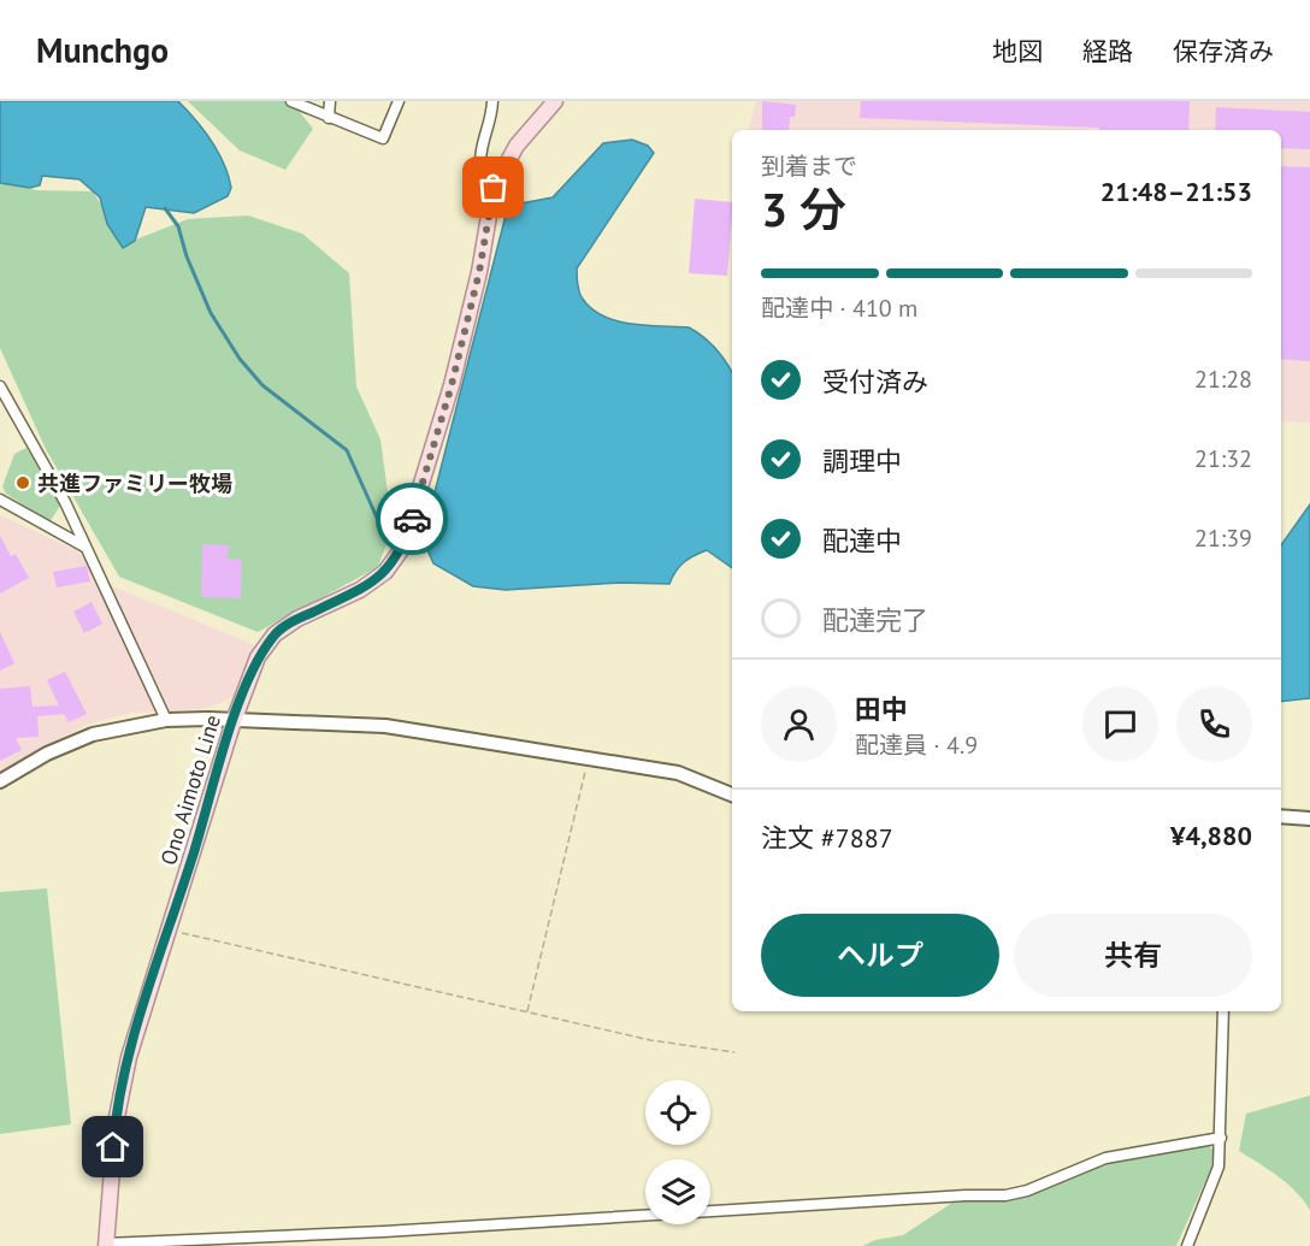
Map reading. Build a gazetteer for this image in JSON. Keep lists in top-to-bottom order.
{
  "streets": {
    "main road": ["Ono Aimoto Line"]
  },
  "places": ["共進ファミリー牧場"],
  "page": {
    "header": "Munchgo",
    "nav": ["地図", "経路", "保存済み"],
    "heading": ["3 分", "到着まで", "21:48–21:53"],
    "panel": [
      "田中",
      "配達員 · 4.9",
      "注文 #7887",
      "¥4,880"
    ],
    "bar": "配達中 · 410 m",
    "list": [
      ["受付済み", "21:28"],
      ["調理中", "21:32"],
      ["配達中", "21:39"],
      "配達完了"
    ],
    "buttons": ["ヘルプ", "共有"]
  }
}
